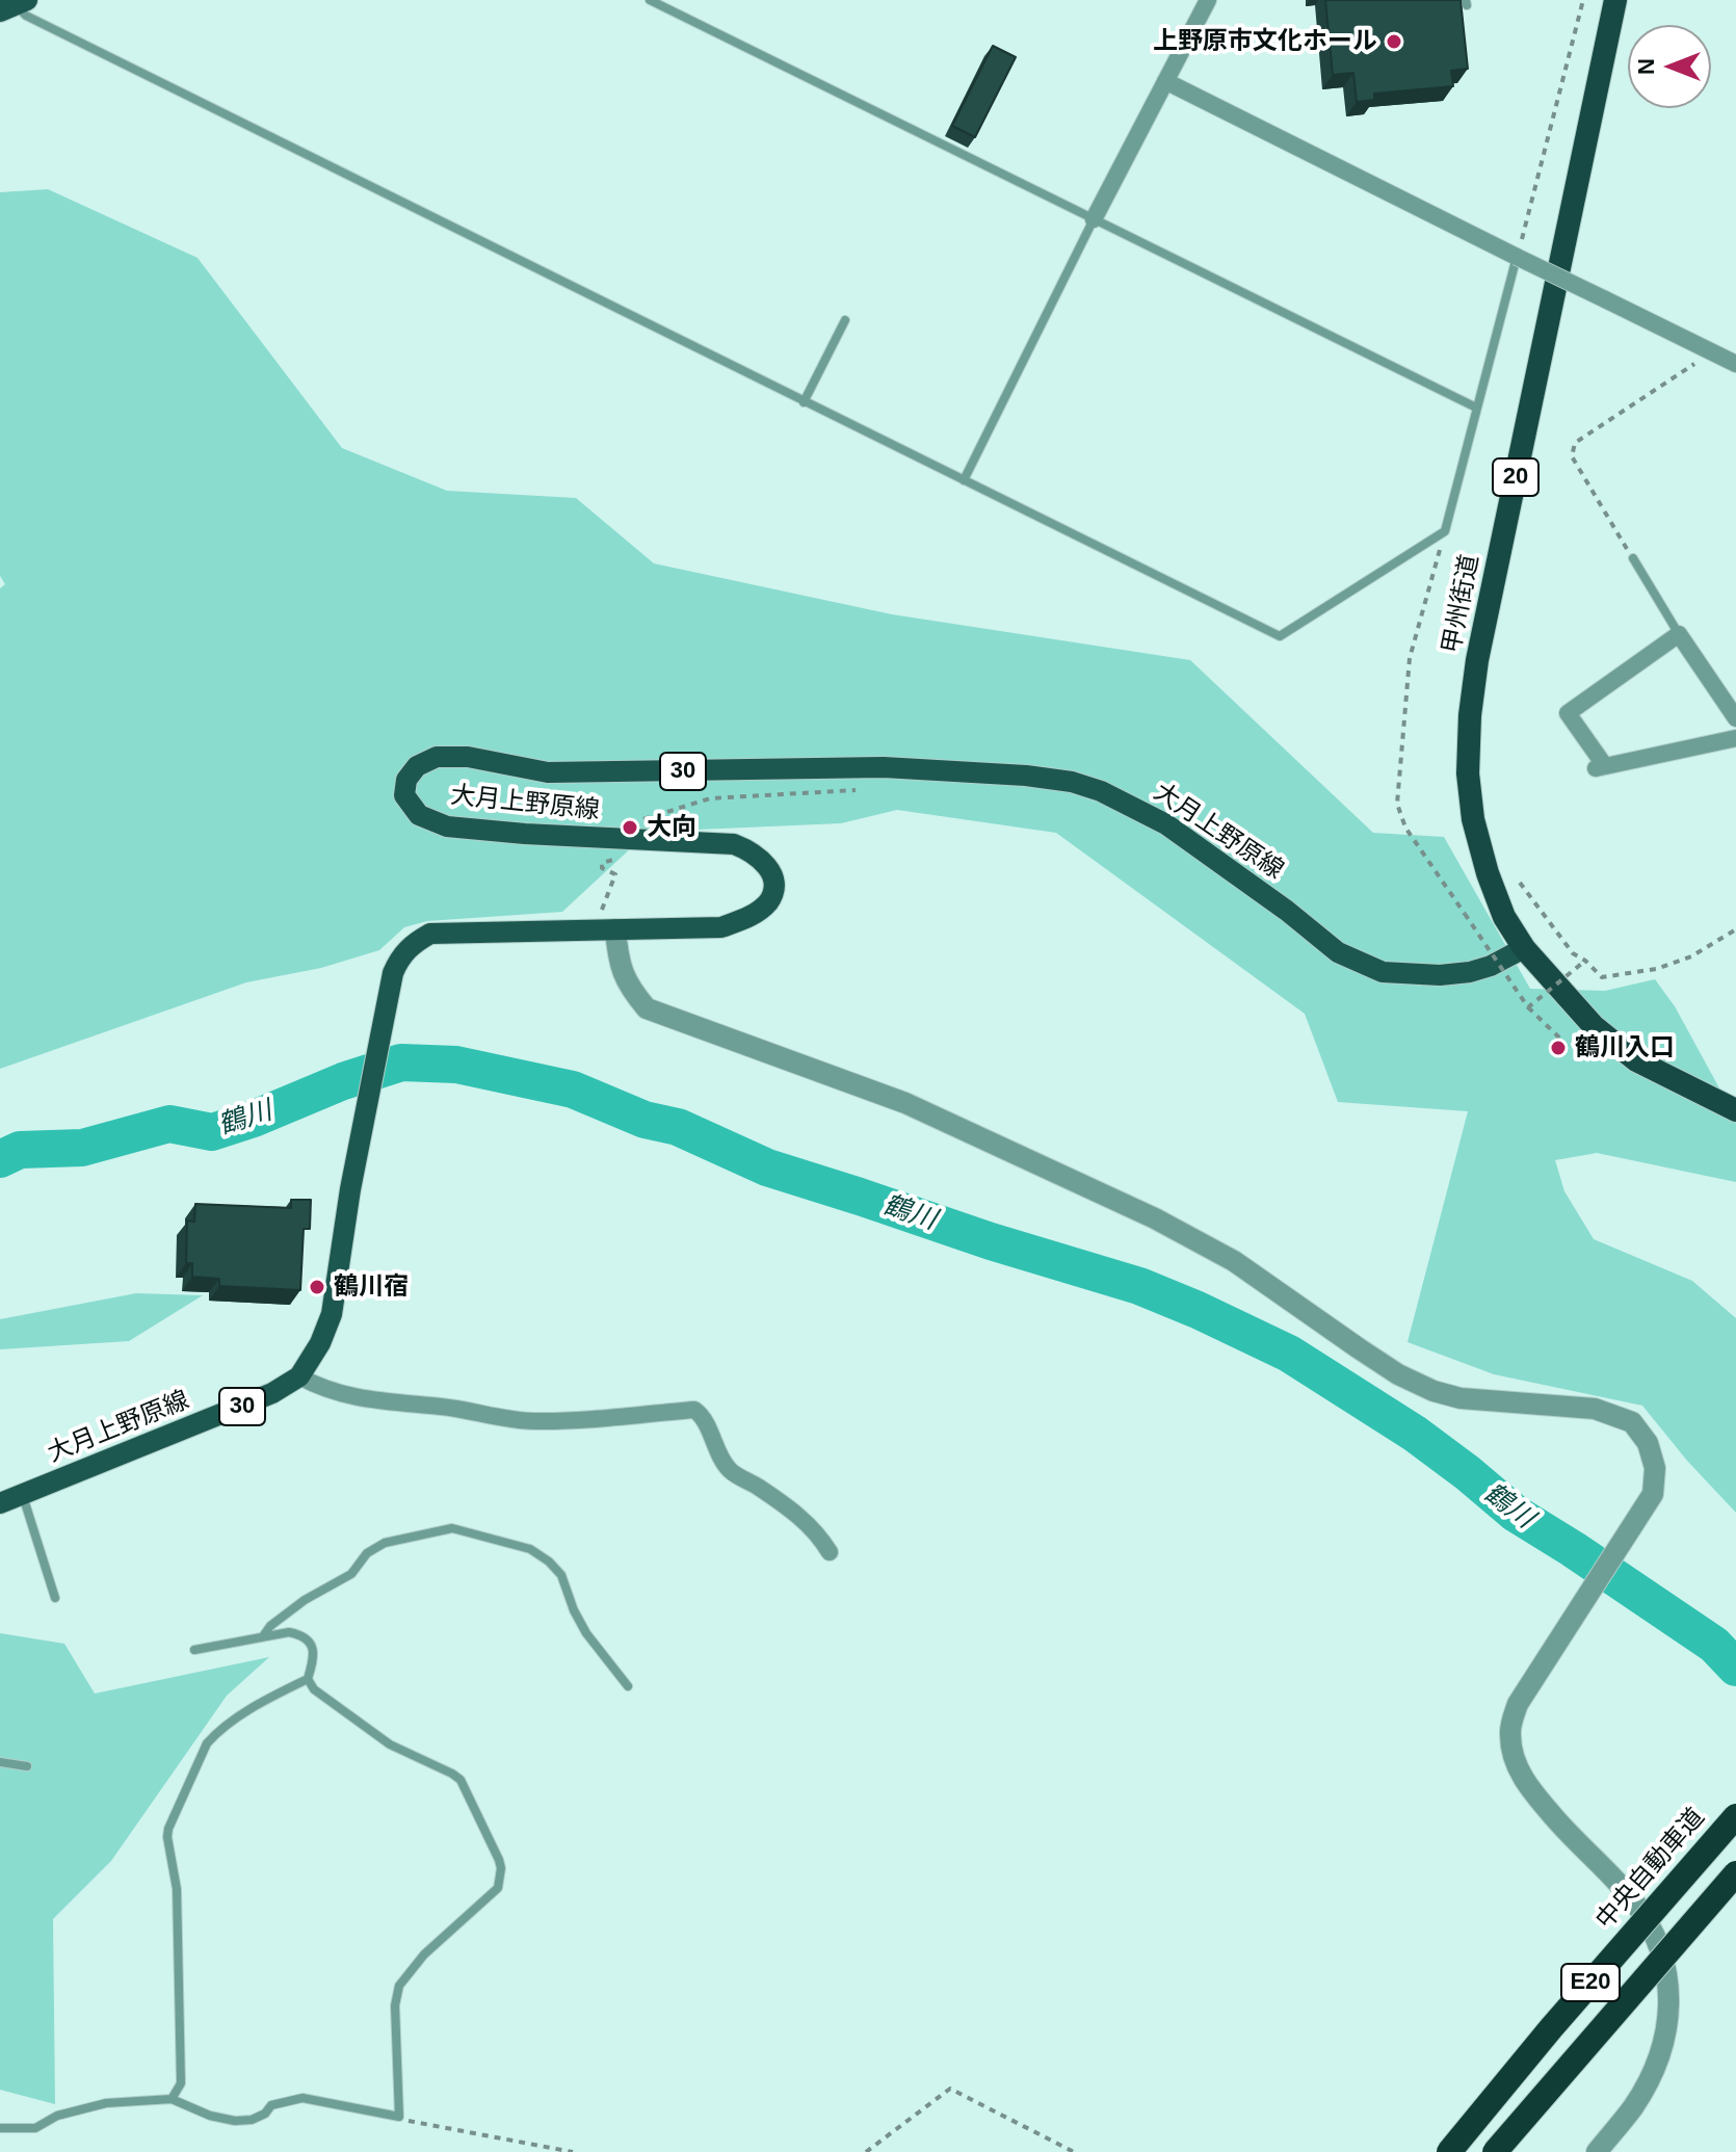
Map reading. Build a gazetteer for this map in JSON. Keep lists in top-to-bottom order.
{
  "streets": {
    "highway": [
      "20",
      "甲州街道",
      "中央自動車道",
      "E20"
    ],
    "main road": ["30", "大月上野原線"]
  },
  "crossings": [
    ["甲州街道", "大月上野原線"]
  ],
  "water": ["鶴川"],
  "places": [
    "上野原市文化ホール",
    "大向",
    "鶴川入口",
    "鶴川宿"
  ],
  "north": "left"
}
